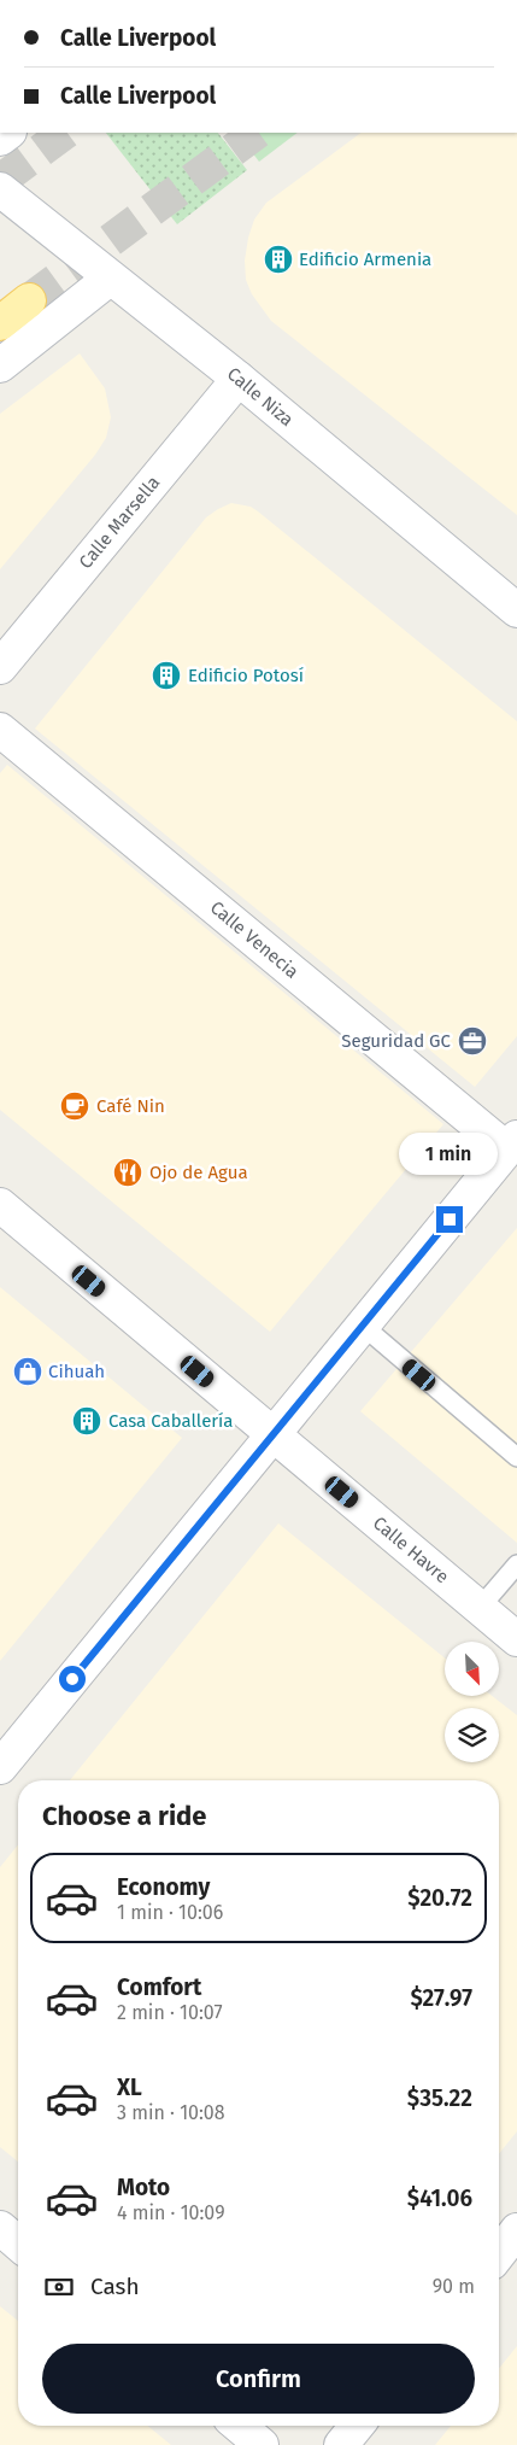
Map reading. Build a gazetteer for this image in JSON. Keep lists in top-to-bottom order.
{
  "streets": {
    "street": [
      "Calle Niza",
      "Calle Marsella",
      "Calle Venecia",
      "Calle Havre"
    ]
  },
  "crossings": [
    ["Calle Niza", "Calle Marsella"]
  ],
  "places": {
    "building": ["Edificio Armenia", "Edificio Potosí", "Casa Caballería"],
    "office": ["Seguridad GC"],
    "cafe": ["Café Nin"],
    "restaurant": ["Ojo de Agua"],
    "shop": ["Cihuah"]
  },
  "north": "bottom right",
  "page": {
    "banner": ["Calle Liverpool", "Calle Liverpool"],
    "bubble": "1 min",
    "heading": "Choose a ride",
    "list": [
      {
        "name": "Economy",
        "note": "1 min · 10:06",
        "value": "$20.72"
      },
      {
        "name": "Comfort",
        "note": "2 min · 10:07",
        "value": "$27.97"
      },
      {
        "name": "XL",
        "note": "3 min · 10:08",
        "value": "$35.22"
      },
      {
        "name": "Moto",
        "note": "4 min · 10:09",
        "value": "$41.06"
      }
    ],
    "pay": ["Cash", "90 m"],
    "buttons": "Confirm"
  }
}
